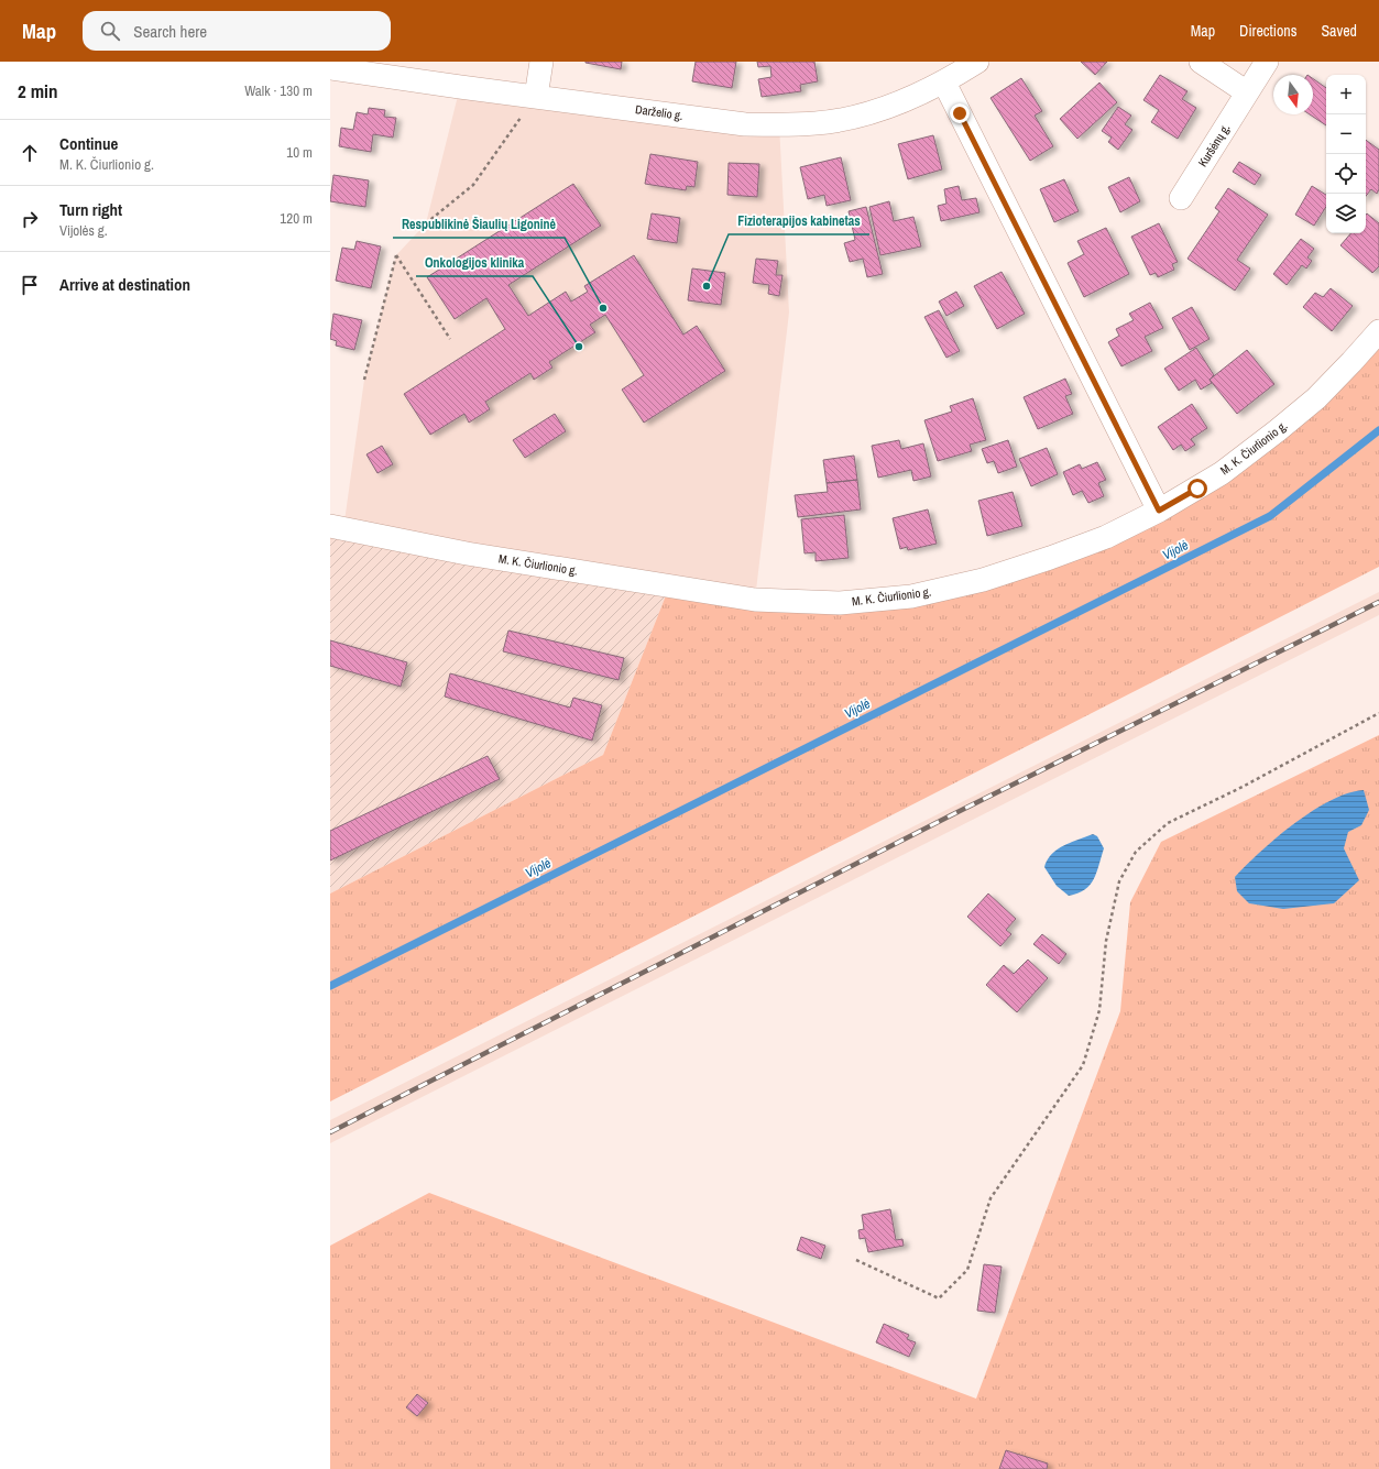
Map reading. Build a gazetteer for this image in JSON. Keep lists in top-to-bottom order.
{
  "streets": {
    "street": ["Darželio g.", "Kuršėnų g.", "M. K. Čiurlionio g."]
  },
  "water": ["Vijolė"],
  "places": ["Fizioterapijos kabinetas", "Respublikinė Šiaulių Ligoninė", "Onkologijos klinika"],
  "north": "bottom",
  "page": {
    "header": "Map",
    "search": "Search here",
    "nav": ["Map", "Directions", "Saved"],
    "heading": ["2 min", "Walk · 130 m"],
    "map_buttons": ["+", "−"],
    "list": [
      ["Continue", "M. K. Čiurlionio g.", "10 m"],
      ["Turn right", "Vijolės g.", "120 m"],
      "Arrive at destination"
    ]
  }
}
